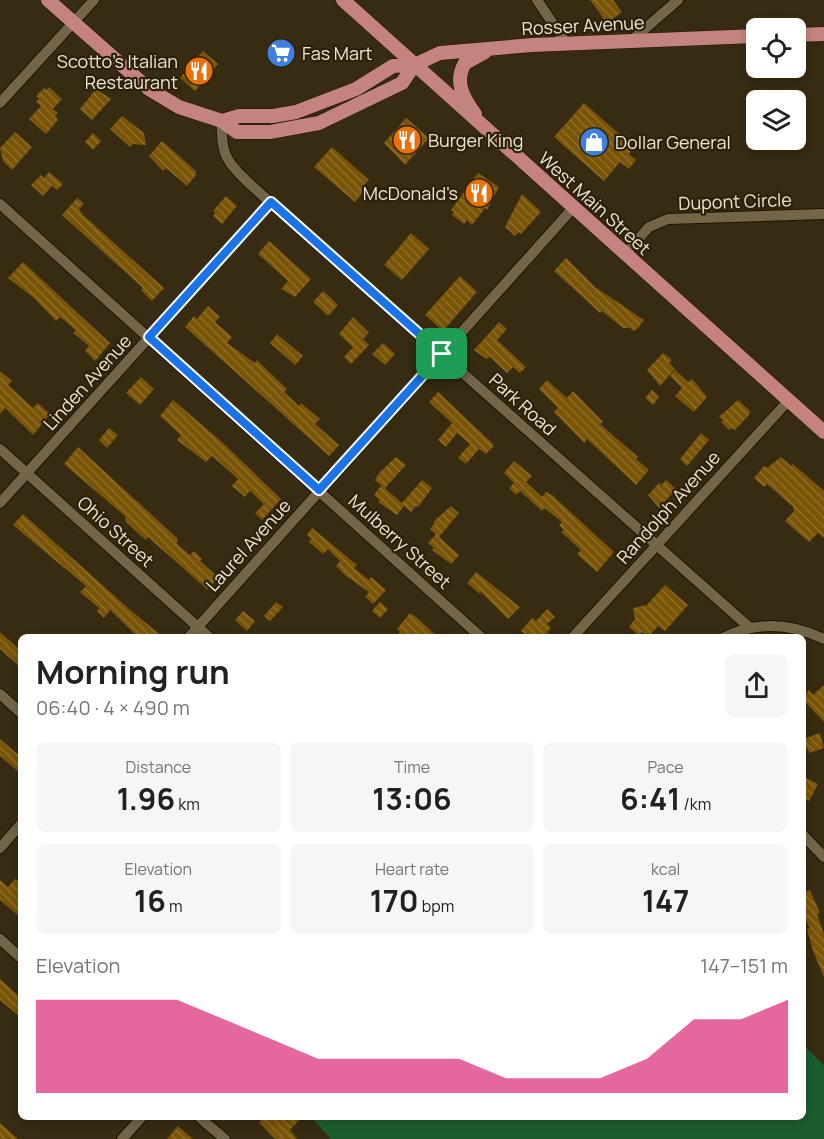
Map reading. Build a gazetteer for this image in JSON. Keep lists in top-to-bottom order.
{
  "streets": {
    "main road": ["Rosser Avenue", "West Main Street"],
    "street": [
      "Dupont Circle",
      "Linden Avenue",
      "Park Road",
      "Randolph Avenue",
      "Ohio Street",
      "Mulberry Street",
      "Laurel Avenue"
    ]
  },
  "crossings": [
    ["Rosser Avenue", "West Main Street"],
    ["Rosser Avenue", "Park Road"],
    ["Dupont Circle", "West Main Street"],
    ["West Main Street", "Randolph Avenue"],
    ["West Main Street", "Laurel Avenue"],
    ["Linden Avenue", "Park Road"],
    ["Linden Avenue", "Ohio Street"],
    ["Linden Avenue", "Mulberry Street"],
    ["Park Road", "Randolph Avenue"],
    ["Park Road", "Laurel Avenue"],
    ["Ohio Street", "Laurel Avenue"],
    ["Mulberry Street", "Laurel Avenue"]
  ],
  "places": {
    "supermarket": ["Fas Mart"],
    "restaurant": ["Scotto's Italian Restaurant", "Burger King", "McDonald's"],
    "shop": ["Dollar General"]
  },
  "page": {
    "heading": ["Morning run", "06:40 · 4 × 490 m"],
    "stats": [
      ["Distance", "1.96 km"],
      ["Time", "13:06"],
      ["Pace", "6:41 /km"],
      ["Elevation", "16 m"],
      ["Heart rate", "170 bpm"],
      ["kcal", "147"]
    ],
    "chart": ["Elevation", "147–151 m"]
  }
}
